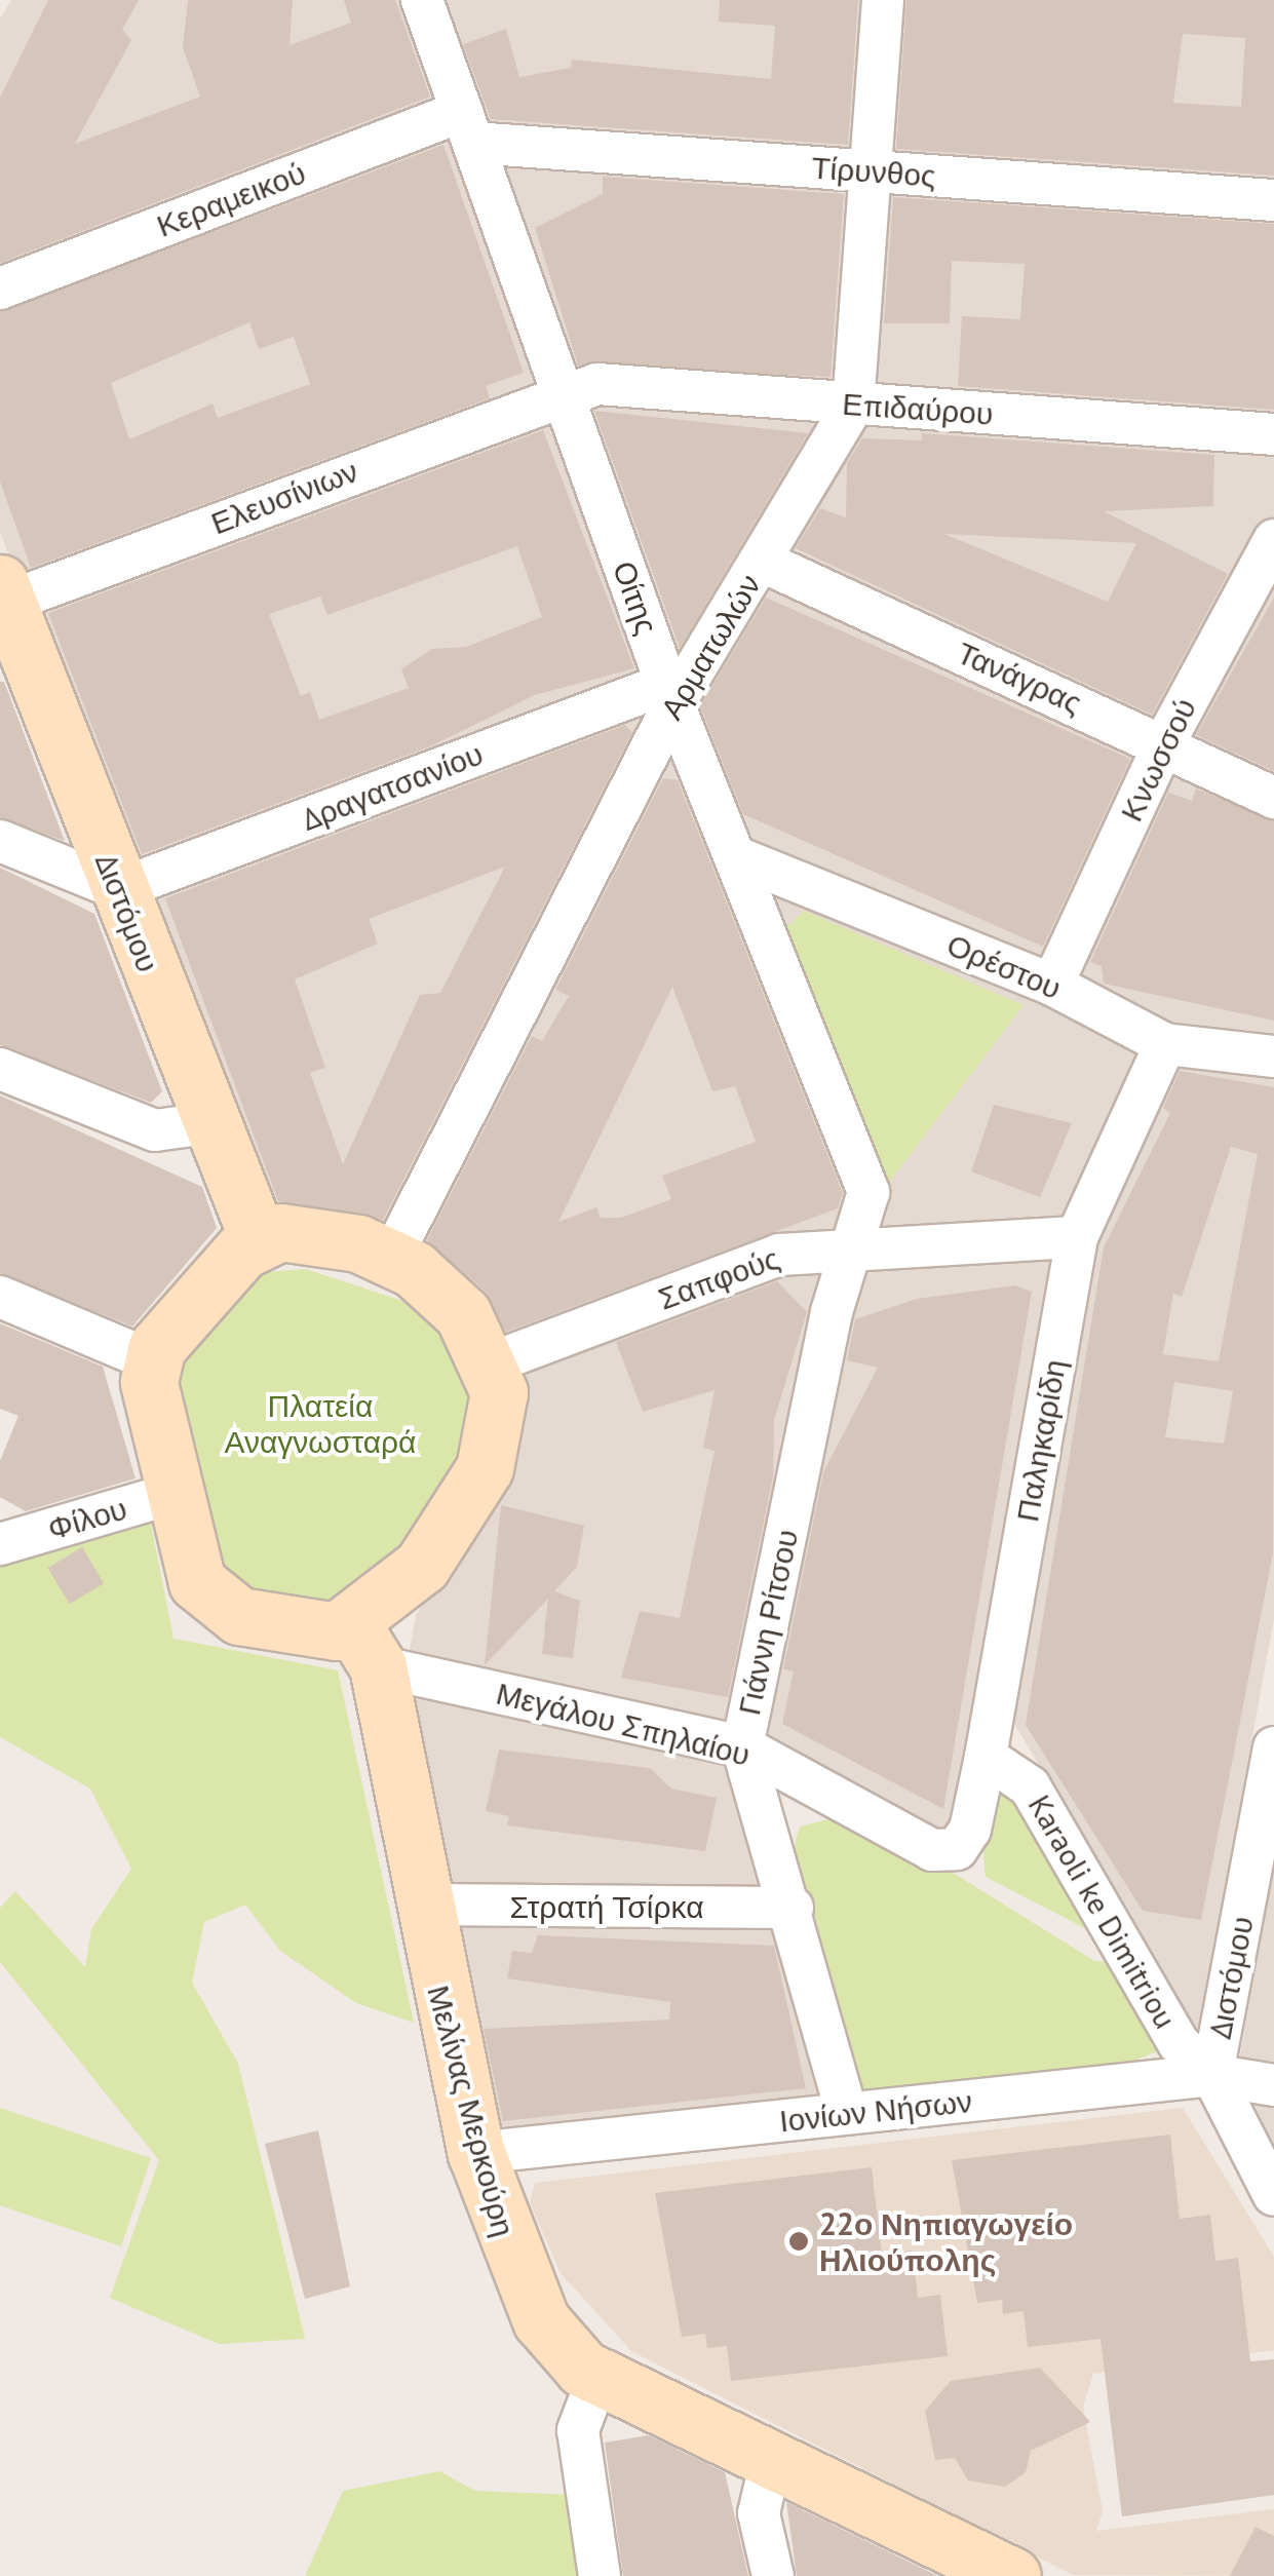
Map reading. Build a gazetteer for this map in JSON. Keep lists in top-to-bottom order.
{
  "streets": {
    "street": [
      "Τίρυνθος",
      "Κεραµεικού",
      "Επιδαύρου",
      "Ελευσίνιων",
      "Οίτης",
      "Αρματωλών",
      "Τανάγρας",
      "Κνωσσού",
      "Δραγατσανίου",
      "Διστόμου",
      "Ορέστου",
      "Σαπφούς",
      "Παληκαρίδη",
      "Φίλου",
      "Γιάννη Ρίτσου",
      "Μεγάλου Σπηλαίου",
      "Στρατή Τσίρκα",
      "Karaoli ke Dimitriou",
      "Μελίνας Μερκούρη",
      "Ιονίων Νήσων"
    ]
  },
  "crossings": [
    ["Τίρυνθος", "Κεραµεικού"],
    ["Τίρυνθος", "Οίτης"],
    ["Τίρυνθος", "Αρματωλών"],
    ["Κεραµεικού", "Οίτης"],
    ["Επιδαύρου", "Ελευσίνιων"],
    ["Επιδαύρου", "Οίτης"],
    ["Επιδαύρου", "Αρματωλών"],
    ["Ελευσίνιων", "Οίτης"],
    ["Ελευσίνιων", "Διστόμου"],
    ["Οίτης", "Αρματωλών"],
    ["Οίτης", "Δραγατσανίου"],
    ["Οίτης", "Ορέστου"],
    ["Οίτης", "Σαπφούς"],
    ["Οίτης", "Γιάννη Ρίτσου"],
    ["Αρματωλών", "Τανάγρας"],
    ["Αρματωλών", "Δραγατσανίου"],
    ["Τανάγρας", "Κνωσσού"],
    ["Κνωσσού", "Ορέστου"],
    ["Δραγατσανίου", "Διστόμου"],
    ["Διστόμου", "Karaoli ke Dimitriou"],
    ["Διστόμου", "Ιονίων Νήσων"],
    ["Ορέστου", "Παληκαρίδη"],
    ["Σαπφούς", "Παληκαρίδη"],
    ["Σαπφούς", "Γιάννη Ρίτσου"],
    ["Παληκαρίδη", "Μεγάλου Σπηλαίου"],
    ["Παληκαρίδη", "Karaoli ke Dimitriou"],
    ["Γιάννη Ρίτσου", "Μεγάλου Σπηλαίου"],
    ["Γιάννη Ρίτσου", "Στρατή Τσίρκα"],
    ["Γιάννη Ρίτσου", "Ιονίων Νήσων"],
    ["Μεγάλου Σπηλαίου", "Μελίνας Μερκούρη"],
    ["Στρατή Τσίρκα", "Μελίνας Μερκούρη"],
    ["Karaoli ke Dimitriou", "Ιονίων Νήσων"],
    ["Μελίνας Μερκούρη", "Ιονίων Νήσων"]
  ],
  "parks": ["Πλατεία Αναγνωσταρά"],
  "places": ["22ο Νηπιαγωγείο Ηλιούπολης"]
}
